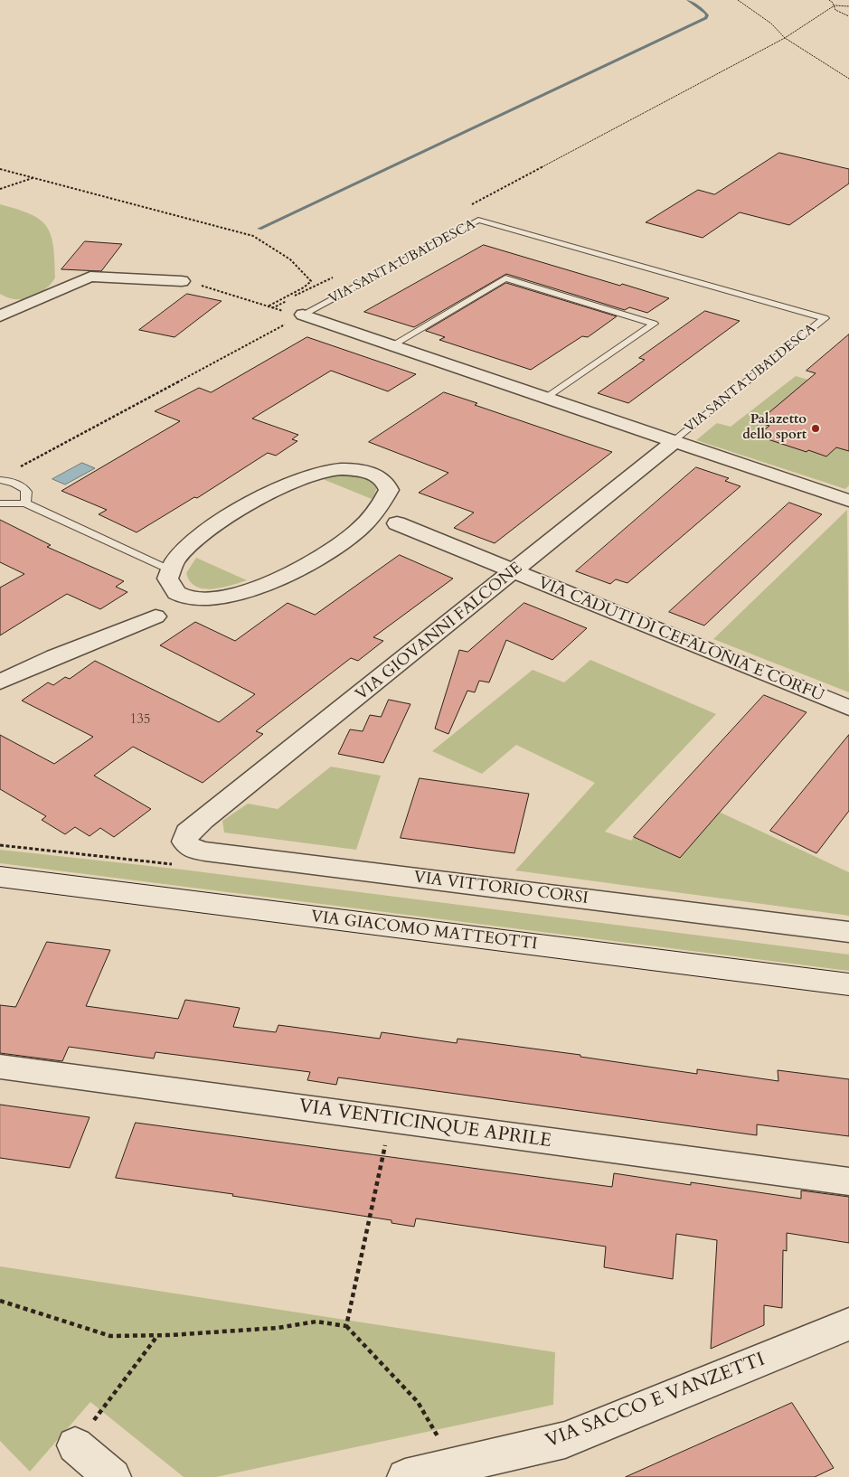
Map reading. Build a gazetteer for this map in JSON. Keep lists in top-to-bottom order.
{
  "streets": {
    "main road": ["VIA GIACOMO MATTEOTTI"],
    "street": [
      "VIA SANTA UBALDESCA",
      "VIA GIOVANNI FALCONE",
      "VIA CADUTI DI CEFALONIA E CORFÙ",
      "VIA VITTORIO CORSI",
      "VIA VENTICINQUE APRILE",
      "VIA SACCO E VANZETTI"
    ]
  },
  "crossings": [
    ["VIA SANTA UBALDESCA", "VIA GIOVANNI FALCONE"],
    ["VIA GIOVANNI FALCONE", "VIA CADUTI DI CEFALONIA E CORFÙ"],
    ["VIA GIOVANNI FALCONE", "VIA VITTORIO CORSI"]
  ],
  "places": ["Palazetto dello sport"],
  "house_numbers": ["135"]
}
